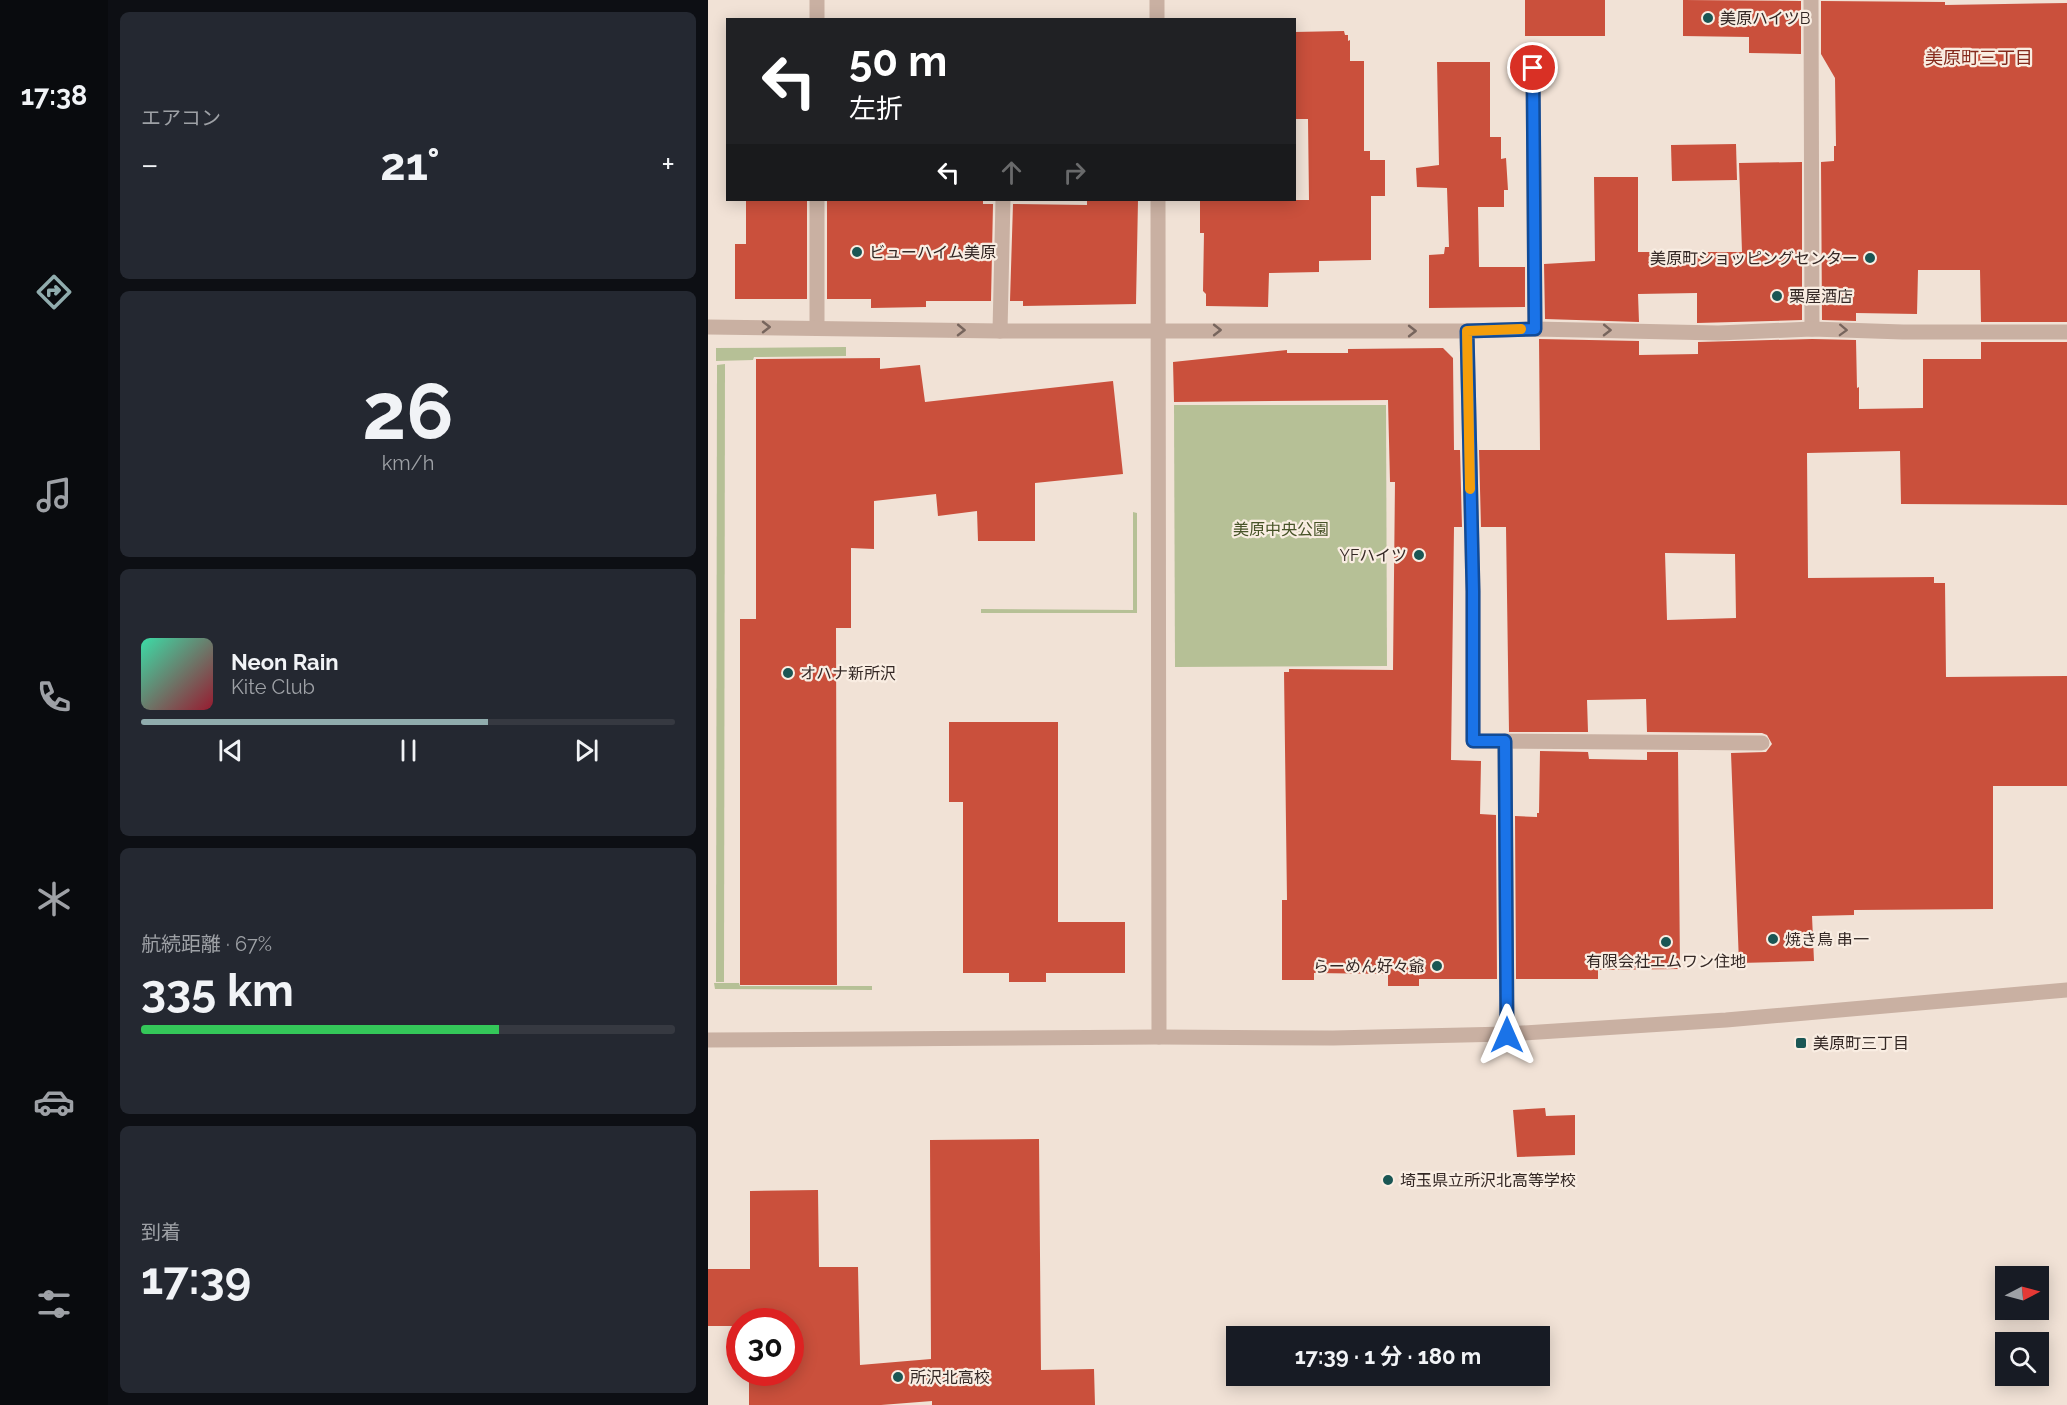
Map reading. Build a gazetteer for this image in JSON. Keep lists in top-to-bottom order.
{
  "districts": ["美原町三丁目"],
  "parks": ["美原中央公園"],
  "places": {
    "other": [
      "美原ハイツB",
      "ビューハイム美原",
      "美原町ショッピングセンター",
      "栗屋酒店",
      "YFハイツ",
      "オハナ新所沢",
      "焼き鳥 串一",
      "有限会社エムワン住地",
      "らーめん好々爺",
      "埼玉県立所沢北高等学校",
      "所沢北高校"
    ],
    "transit": ["美原町三丁目"]
  },
  "north": "right",
  "page": {
    "tabs": "17:38",
    "tile": [
      "エアコン",
      ["26", "km/h"],
      ["航続距離 · 67%", "335 km"],
      ["到着", "17:39"]
    ],
    "turn": ["50 m", "左折"],
    "heat": ["−", "21°", "+"],
    "song": ["Neon Rain", "Kite Club"],
    "limit": "30",
    "trip": "17:39 · 1 分 · 180 m"
  }
}
